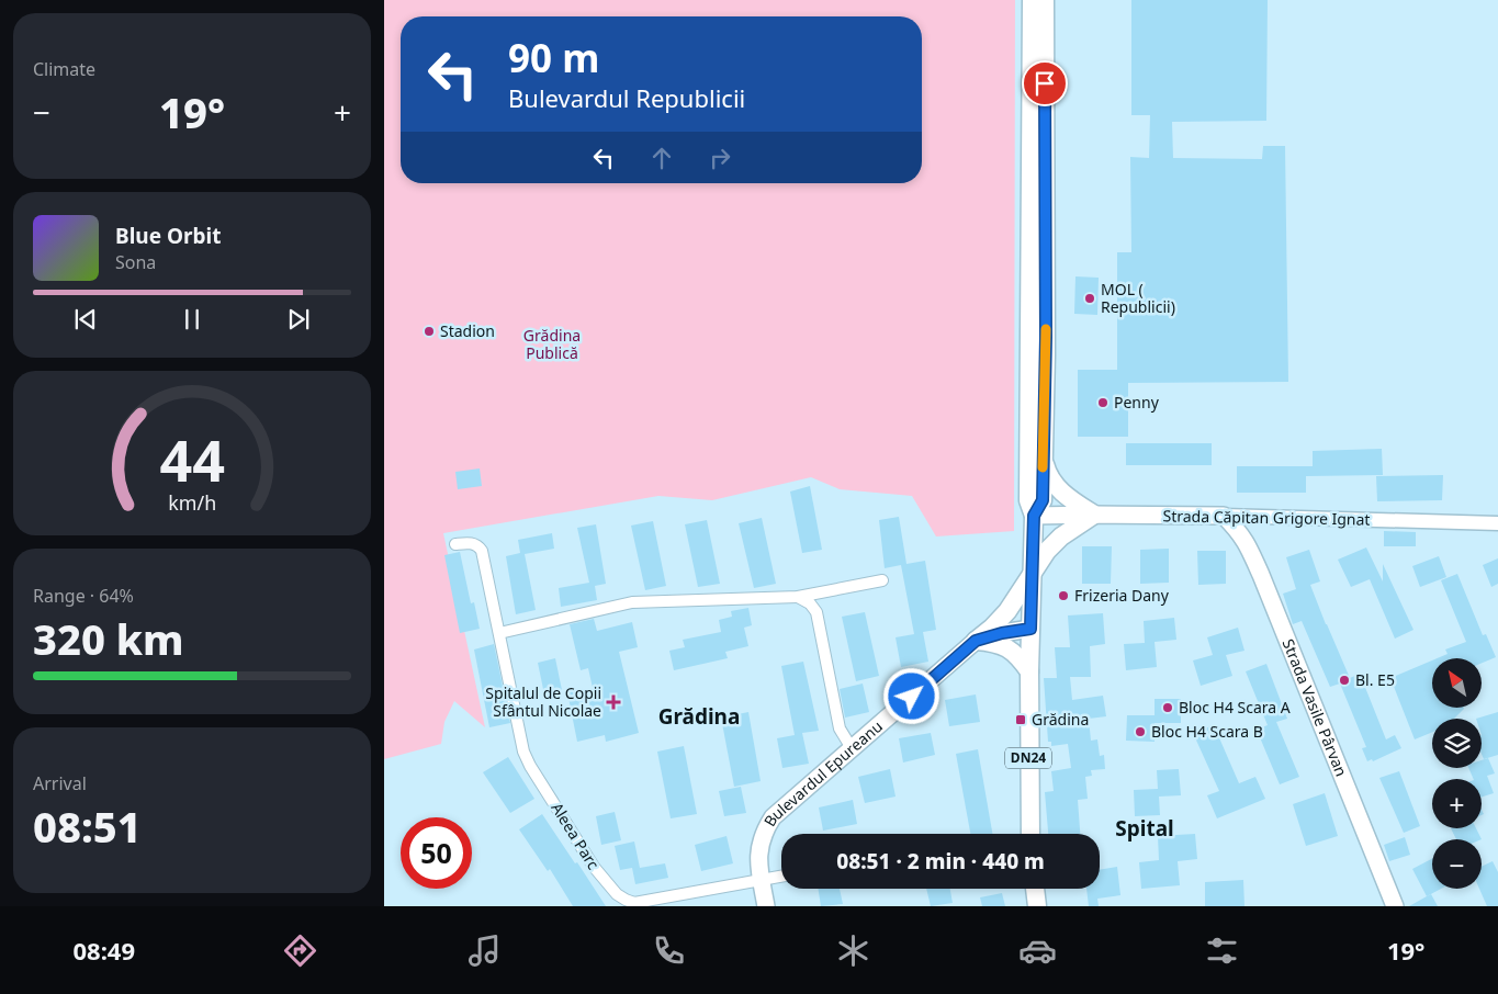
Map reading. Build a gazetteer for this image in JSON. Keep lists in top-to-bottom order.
{
  "streets": {
    "main road": [
      "Strada Căpitan Grigore Ignat",
      "Strada Vasile Pârvan",
      "DN24",
      "Bulevardul Epureanu"
    ],
    "street": ["Aleea Parc"]
  },
  "crossings": [
    ["Strada Căpitan Grigore Ignat", "Strada Vasile Pârvan"],
    ["Strada Căpitan Grigore Ignat", "DN24"],
    ["DN24", "Bulevardul Epureanu"],
    ["Bulevardul Epureanu", "Aleea Parc"]
  ],
  "districts": ["Grădina", "Spital"],
  "parks": ["Grădina Publică"],
  "places": {
    "other": [
      "MOL ( Republicii)",
      "Stadion",
      "Penny",
      "Frizeria Dany",
      "Bl. E5",
      "Bloc H4 Scara A",
      "Bloc H4 Scara B"
    ],
    "health": ["Spitalul de Copii Sfântul Nicolae"],
    "transit": ["Grădina"]
  },
  "north": "top left",
  "page": {
    "tile": [
      "Climate",
      ["Range · 64%", "320 km"],
      ["Arrival", "08:51"]
    ],
    "turn": ["90 m", "Bulevardul Republicii"],
    "heat": ["−", "19°", "+"],
    "song": ["Blue Orbit", "Sona"],
    "map_buttons": ["+", "−"],
    "limit": "50",
    "trip": "08:51 · 2 min · 440 m",
    "tabs": ["08:49", "19°"],
    "gauge": ["44", "km/h"]
  }
}
